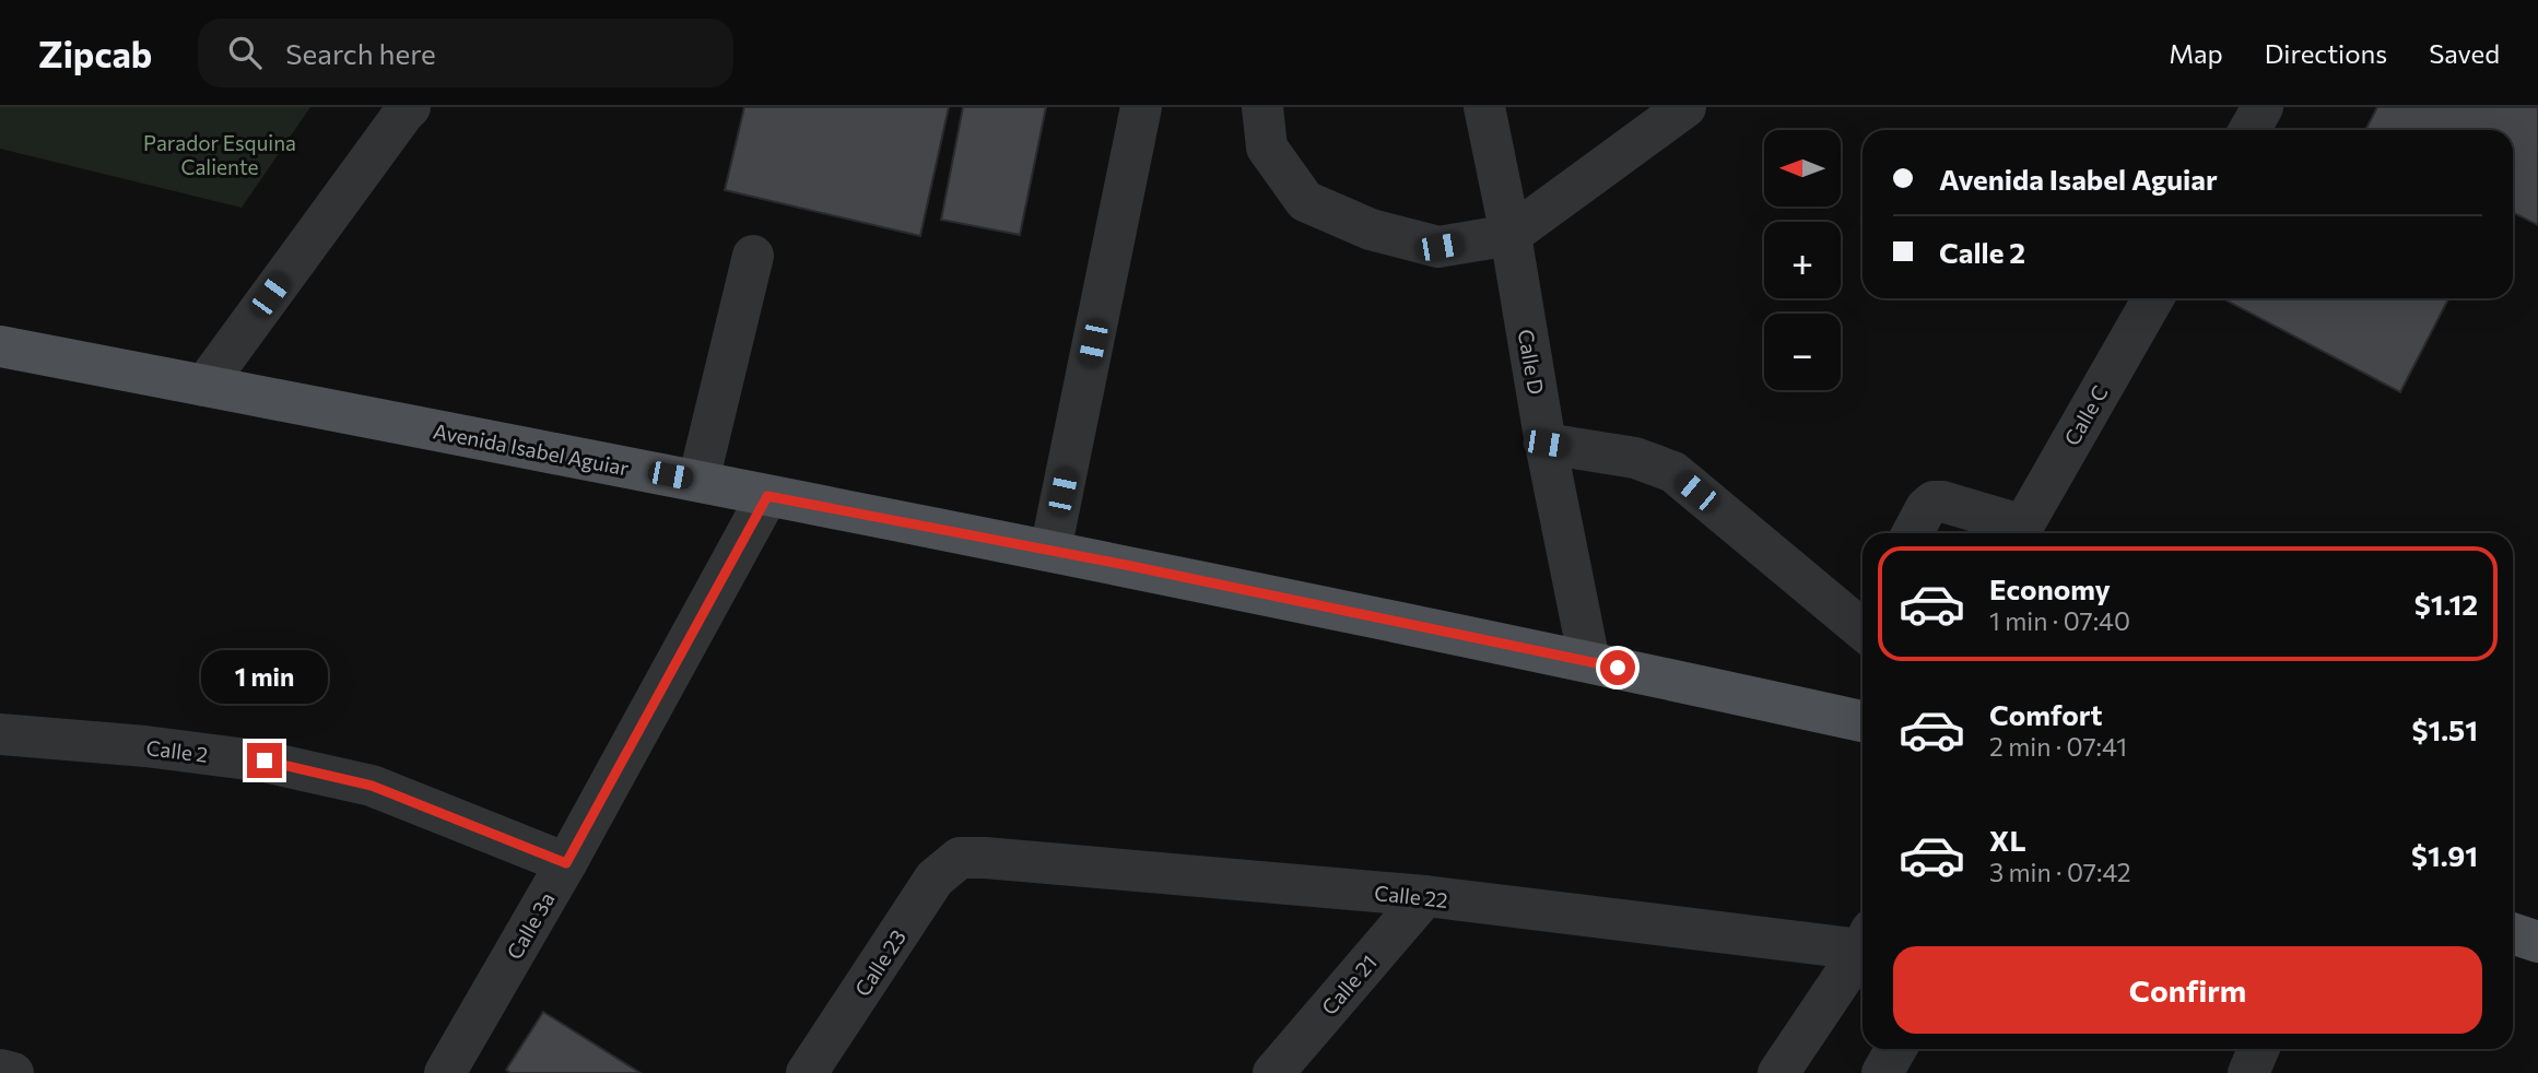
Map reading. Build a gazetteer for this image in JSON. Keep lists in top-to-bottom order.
{
  "streets": {
    "main road": ["Avenida Isabel Aguiar"],
    "street": [
      "Calle D",
      "Calle C",
      "Calle 2",
      "Calle 22",
      "Calle 3a",
      "Calle 23",
      "Calle 21"
    ]
  },
  "crossings": [
    ["Calle D", "Avenida Isabel Aguiar"],
    ["Avenida Isabel Aguiar", "Calle 3a"],
    ["Calle 2", "Calle 3a"],
    ["Calle 22", "Calle 23"],
    ["Calle 22", "Calle 21"]
  ],
  "parks": ["Parador Esquina Caliente"],
  "north": "left",
  "page": {
    "header": "Zipcab",
    "search": "Search here",
    "nav": ["Map", "Directions", "Saved"],
    "map_buttons": ["+", "−"],
    "banner": ["Avenida Isabel Aguiar", "Calle 2"],
    "list": [
      {
        "name": "Economy",
        "note": "1 min · 07:40",
        "value": "$1.12"
      },
      {
        "name": "Comfort",
        "note": "2 min · 07:41",
        "value": "$1.51"
      },
      {
        "name": "XL",
        "note": "3 min · 07:42",
        "value": "$1.91"
      }
    ],
    "bubble": "1 min",
    "buttons": "Confirm"
  }
}
